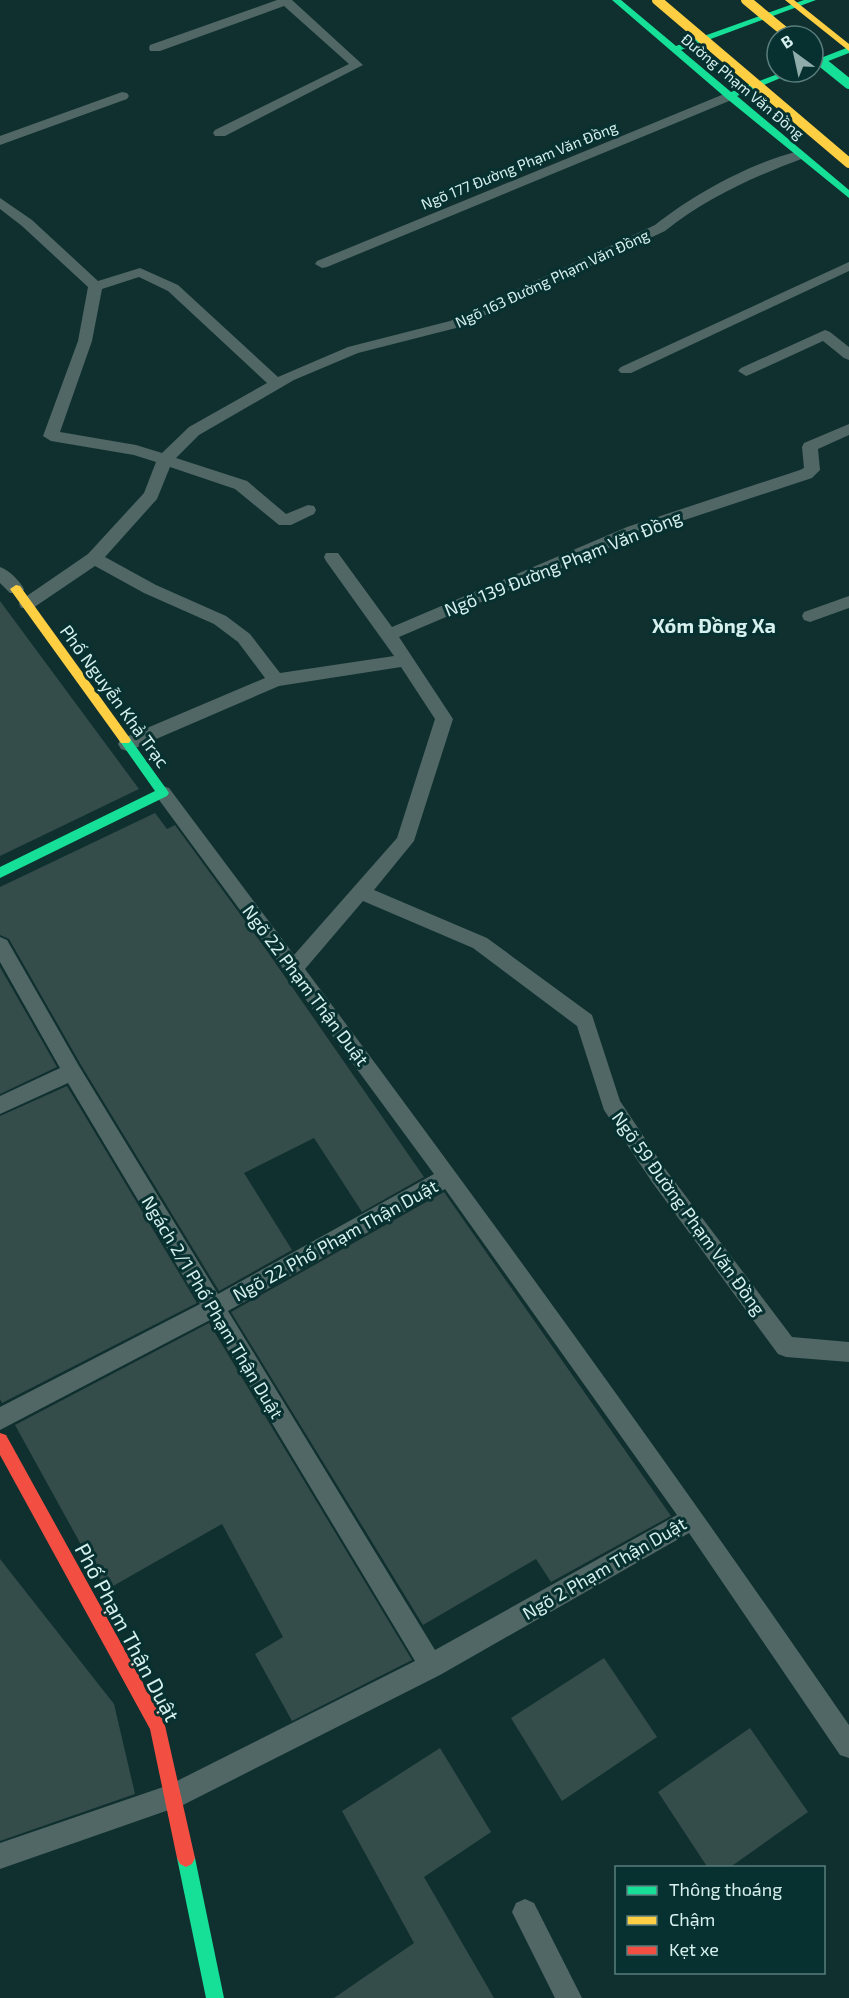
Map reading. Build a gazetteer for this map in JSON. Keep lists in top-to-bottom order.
{
  "streets": {
    "main road": ["Đường Phạm Văn Đồng", "Phố Nguyễn Khả Trạc", "Phố Phạm Thận Duật"],
    "lane": [
      "Ngõ 177 Đường Phạm Văn Đồng",
      "Ngõ 163 Đường Phạm Văn Đồng",
      "Ngõ 139 Đường Phạm Văn Đồng",
      "Ngõ 22 Phạm Thận Duật",
      "Ngõ 59 Đường Phạm Văn Đồng",
      "Ngõ 22 Phố Phạm Thận Duật",
      "Ngách 2/1 Phố Phạm Thận Duật",
      "Ngõ 2 Phạm Thận Duật"
    ]
  },
  "crossings": [
    ["Đường Phạm Văn Đồng", "Ngõ 177 Đường Phạm Văn Đồng"],
    ["Đường Phạm Văn Đồng", "Ngõ 163 Đường Phạm Văn Đồng"],
    ["Ngõ 163 Đường Phạm Văn Đồng", "Phố Nguyễn Khả Trạc"],
    ["Phố Nguyễn Khả Trạc", "Ngõ 22 Phạm Thận Duật"],
    ["Ngõ 22 Phạm Thận Duật", "Ngõ 22 Phố Phạm Thận Duật"],
    ["Ngõ 22 Phạm Thận Duật", "Ngõ 2 Phạm Thận Duật"],
    ["Ngõ 22 Phố Phạm Thận Duật", "Ngách 2/1 Phố Phạm Thận Duật"],
    ["Ngõ 22 Phố Phạm Thận Duật", "Ngõ 2 Phạm Thận Duật"],
    ["Ngách 2/1 Phố Phạm Thận Duật", "Ngõ 2 Phạm Thận Duật"],
    ["Ngõ 2 Phạm Thận Duật", "Phố Phạm Thận Duật"]
  ],
  "districts": ["Xóm Đồng Xa"],
  "legend": ["Thông thoáng", "Chậm", "Kẹt xe"],
  "north": "top left"
}
